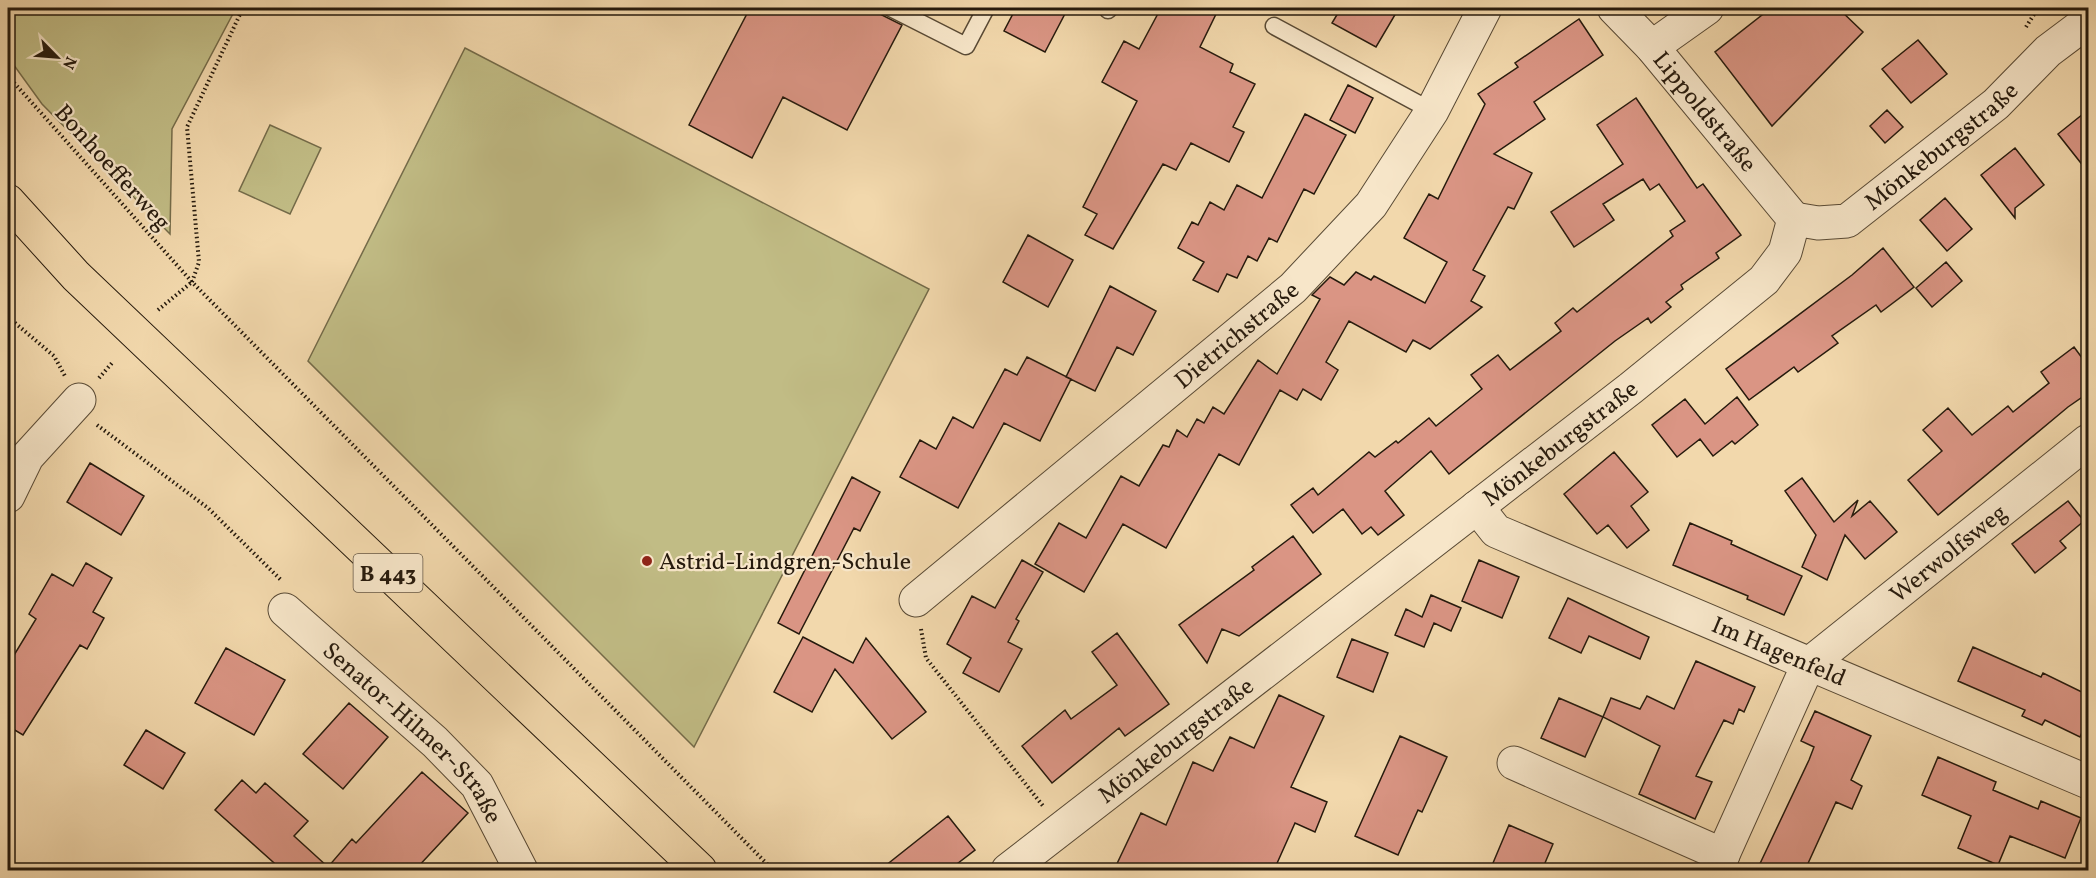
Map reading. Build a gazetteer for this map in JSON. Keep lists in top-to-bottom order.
{
  "streets": {
    "main road": ["B 443"],
    "street": [
      "Lippoldstraße",
      "Mönkeburgstraße",
      "Dietrichstraße",
      "Werwolfsweg",
      "Im Hagenfeld",
      "Senator-Hilmer-Straße"
    ],
    "path": ["Bonhoefferweg"]
  },
  "crossings": [
    ["Lippoldstraße", "Mönkeburgstraße"],
    ["Mönkeburgstraße", "Im Hagenfeld"],
    ["Werwolfsweg", "Im Hagenfeld"]
  ],
  "places": ["Astrid-Lindgren-Schule"],
  "north": "bottom right"
}
